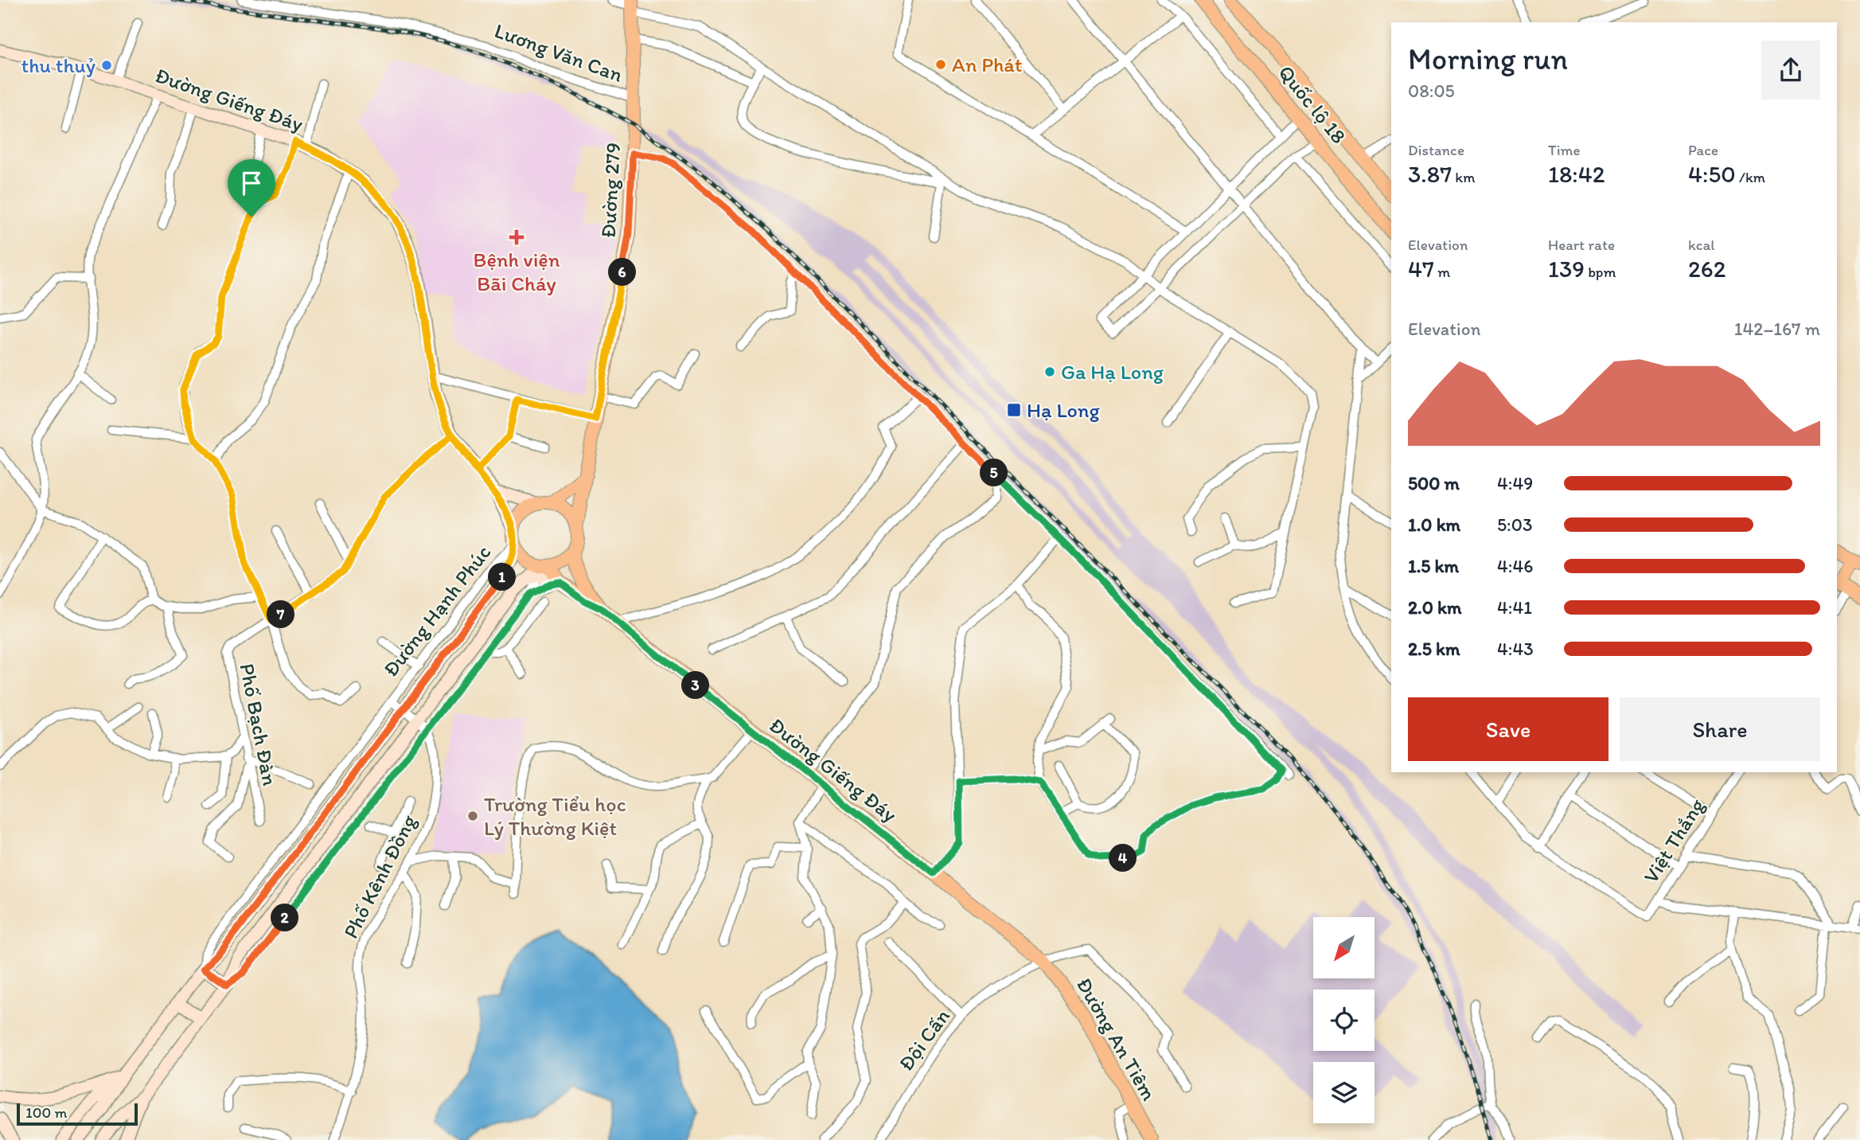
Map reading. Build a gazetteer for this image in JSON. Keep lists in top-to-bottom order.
{
  "streets": {
    "main road": [
      "Đường Giếng Đáy",
      "Quốc lộ 18",
      "Đường 279",
      "Đường Hạnh Phúc",
      "Đường An Tiêm"
    ],
    "street": [
      "Lương Văn Can",
      "Phố Bạch Đàn",
      "Việt Thắng",
      "Phố Kênh Đồng",
      "Đội Cấn"
    ]
  },
  "crossings": [
    ["Lương Văn Can", "Đường 279"],
    ["Đường Giếng Đáy", "Đường 279"],
    ["Đường Giếng Đáy", "Đường Hạnh Phúc"],
    ["Đường Giếng Đáy", "Phố Bạch Đàn"],
    ["Đường Giếng Đáy", "Đường An Tiêm"],
    ["Đường Giếng Đáy", "Đội Cấn"],
    ["Đường 279", "Đường Hạnh Phúc"],
    ["Đường An Tiêm", "Đội Cấn"]
  ],
  "places": {
    "other": [
      "An Phát",
      "thu thuỷ",
      "Ga Hạ Long",
      "Trường Tiểu học Lý Thường Kiệt"
    ],
    "health": ["Bệnh viện Bãi Cháy"],
    "transit": ["Hạ Long"]
  },
  "scale_bar": "100 m",
  "north": "bottom left",
  "page": {
    "heading": ["Morning run", "08:05"],
    "stats": [
      ["Distance", "3.87 km"],
      ["Time", "18:42"],
      ["Pace", "4:50 /km"],
      ["Elevation", "47 m"],
      ["Heart rate", "139 bpm"],
      ["kcal", "262"]
    ],
    "pins": [
      "6",
      "5",
      "1",
      "7",
      "3",
      "4",
      "2"
    ],
    "chart": ["Elevation", "142–167 m"],
    "list": [
      {
        "name": "500 m",
        "note": "4:49"
      },
      {
        "name": "1.0 km",
        "note": "5:03"
      },
      {
        "name": "1.5 km",
        "note": "4:46"
      },
      {
        "name": "2.0 km",
        "note": "4:41"
      },
      {
        "name": "2.5 km",
        "note": "4:43"
      }
    ],
    "buttons": ["Save", "Share"],
    "scale": "100 m"
  }
}
